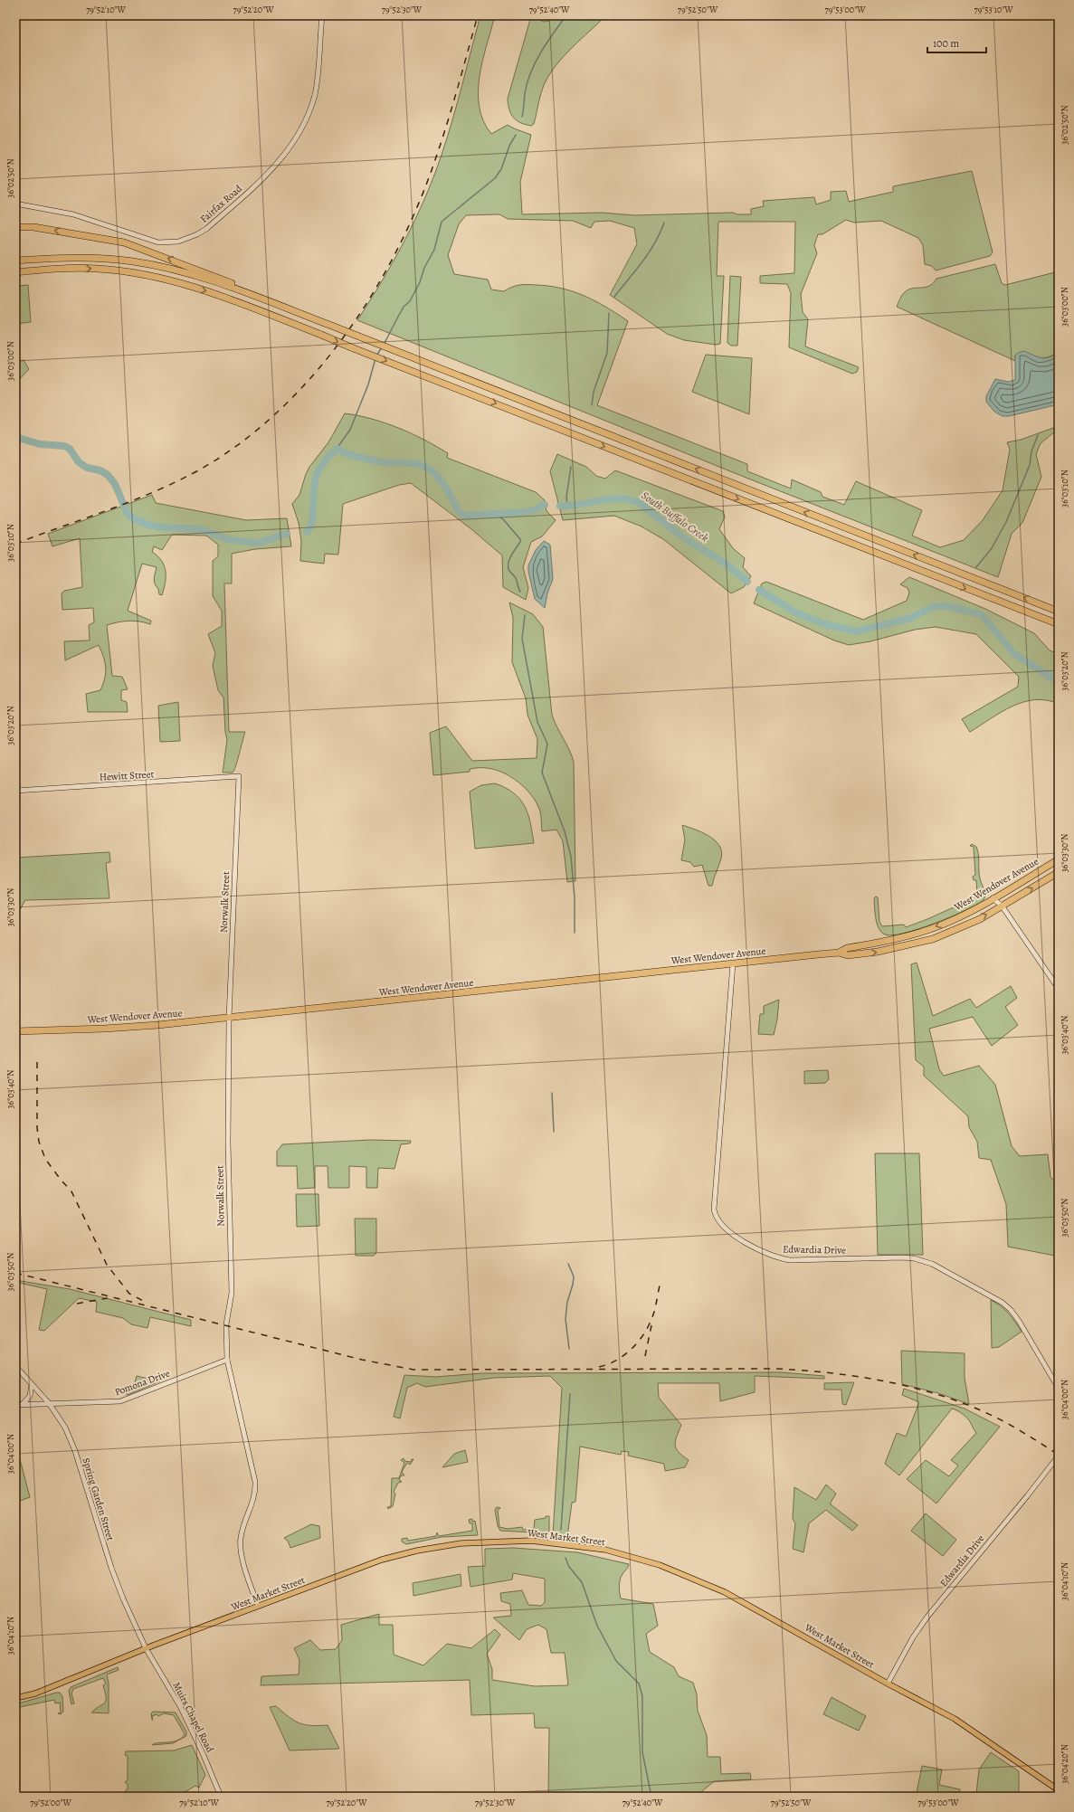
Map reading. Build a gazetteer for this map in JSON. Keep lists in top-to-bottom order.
{
  "streets": {
    "highway": ["West Wendover Avenue"],
    "main road": ["West Market Street"],
    "street": [
      "Fairfax Road",
      "Hewitt Street",
      "Norwalk Street",
      "Edwardia Drive",
      "Pomona Drive",
      "Spring Garden Street",
      "Muirs Chapel Road"
    ]
  },
  "crossings": [
    ["Hewitt Street", "Norwalk Street"],
    ["West Wendover Avenue", "Norwalk Street"],
    ["West Wendover Avenue", "Edwardia Drive"],
    ["Norwalk Street", "Pomona Drive"],
    ["Norwalk Street", "West Market Street"],
    ["Edwardia Drive", "West Market Street"],
    ["Pomona Drive", "Spring Garden Street"],
    ["Spring Garden Street", "West Market Street"],
    ["Spring Garden Street", "Muirs Chapel Road"],
    ["West Market Street", "Muirs Chapel Road"]
  ],
  "water": ["South Buffalo Creek"],
  "scale_bar": "100 m",
  "coordinates": [
    "79°52'10\"W",
    "79°52'20\"W",
    "79°52'30\"W",
    "79°52'40\"W",
    "79°52'50\"W",
    "79°53'00\"W",
    "79°53'10\"W",
    "36°02'50\"N",
    "36°03'00\"N",
    "36°03'10\"N",
    "36°03'20\"N",
    "36°03'30\"N",
    "36°03'40\"N",
    "36°03'50\"N",
    "36°04'00\"N",
    "36°04'10\"N",
    "36°04'20\"N",
    "79°52'00\"W"
  ]
}
